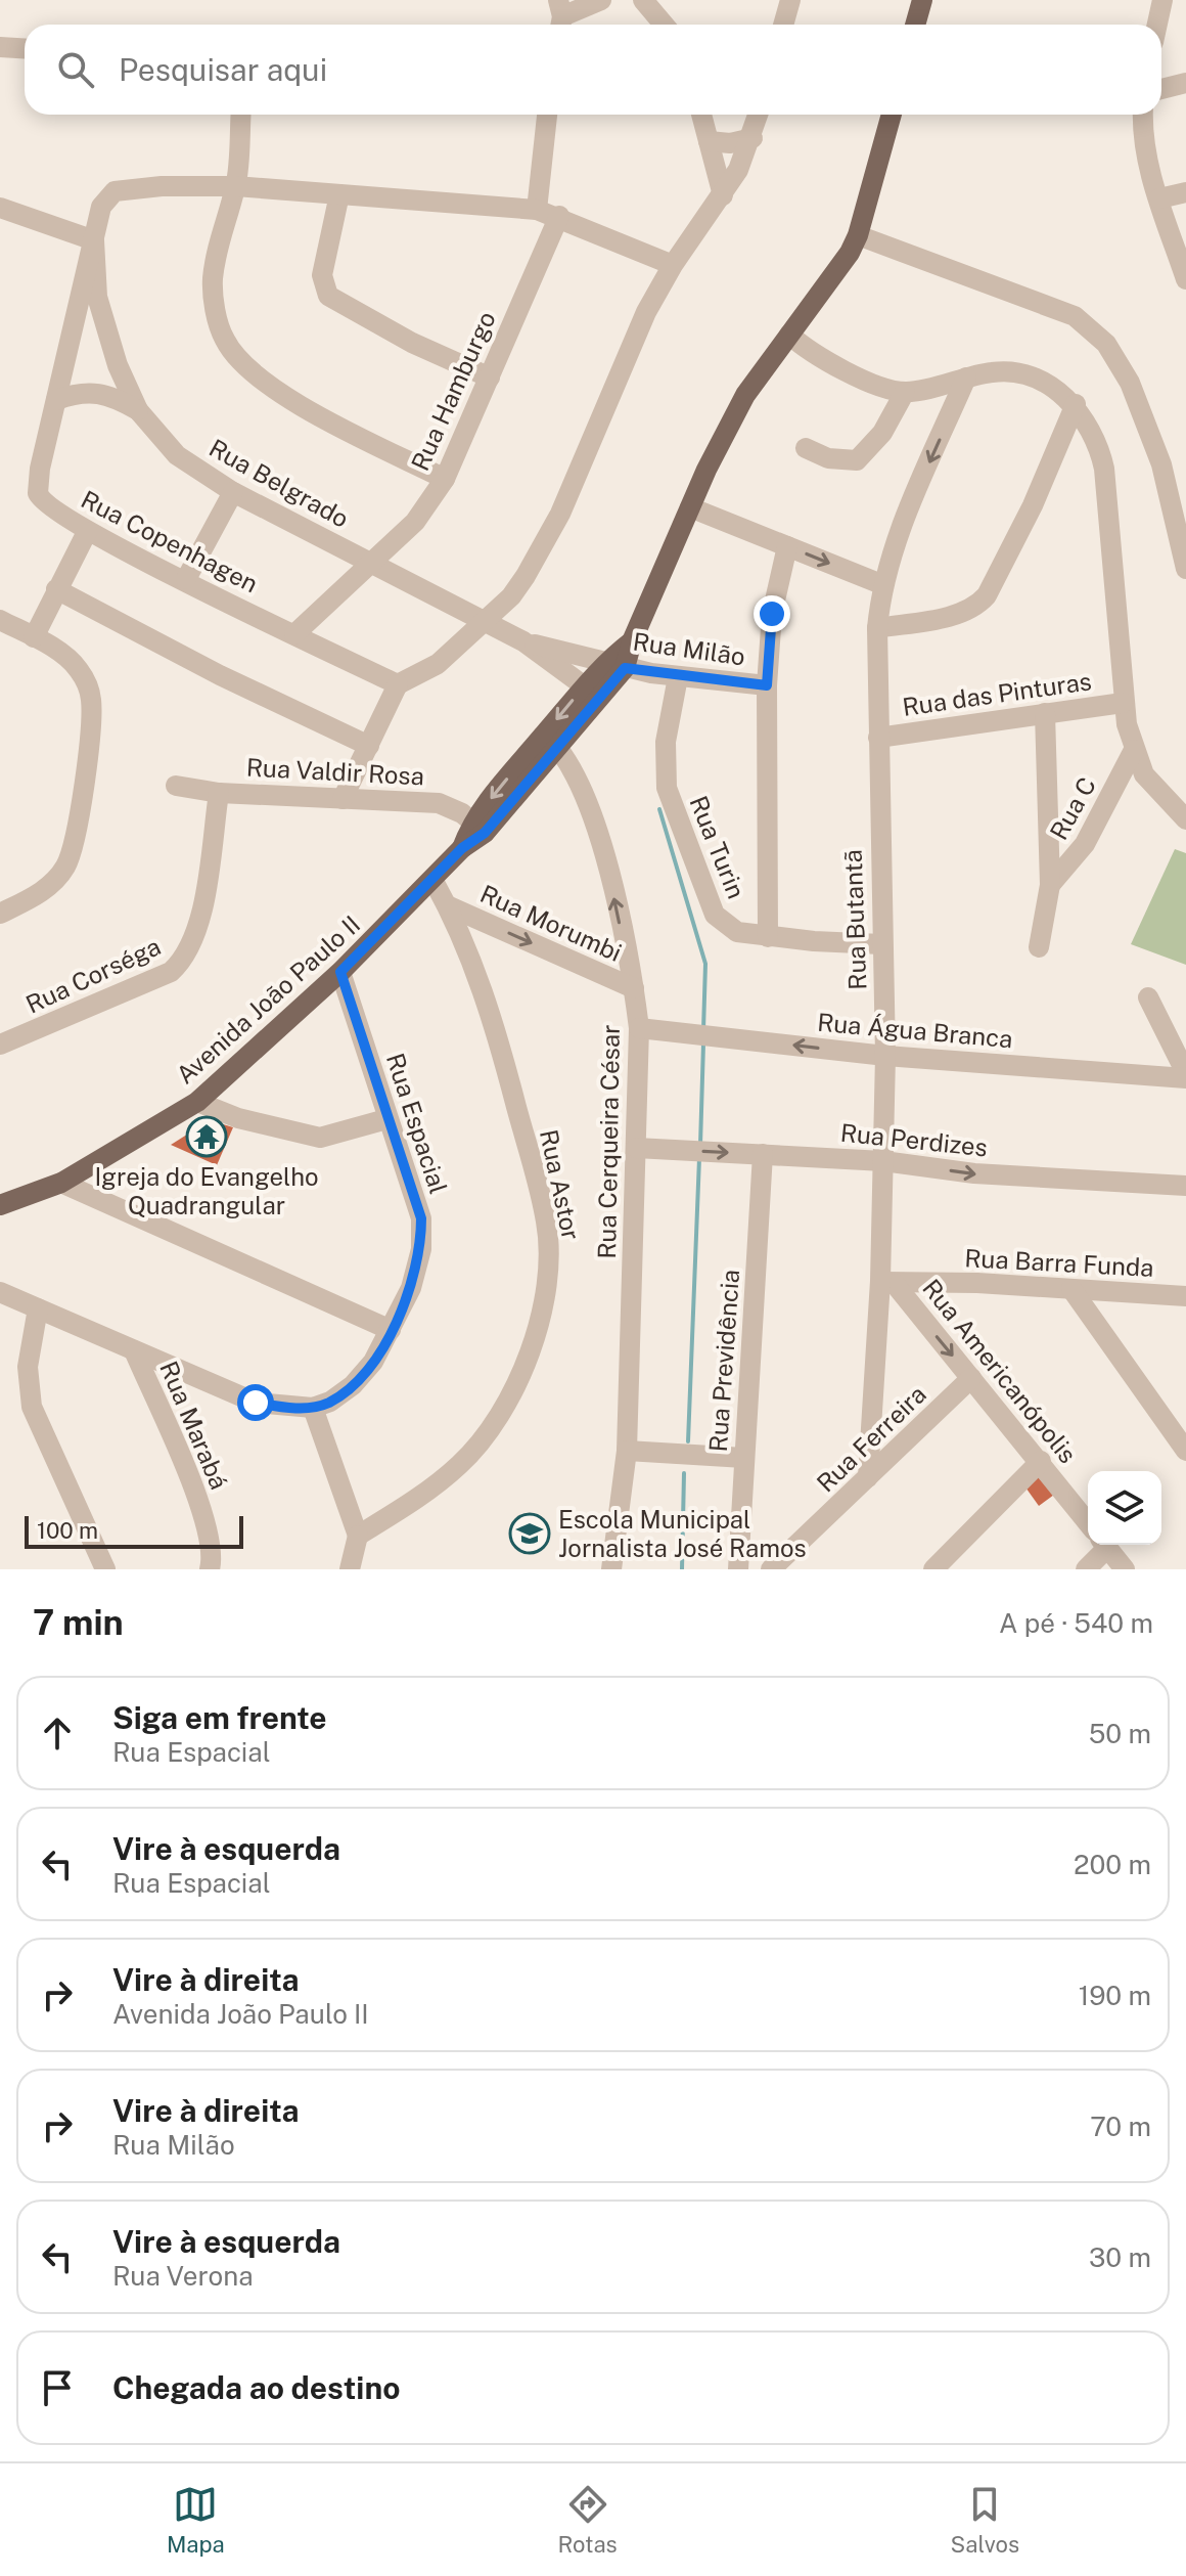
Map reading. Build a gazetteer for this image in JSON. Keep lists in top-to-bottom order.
{
  "streets": {
    "main road": ["Avenida João Paulo II"],
    "street": [
      "Rua Hamburgo",
      "Rua Belgrado",
      "Rua Copenhagen",
      "Rua Milão",
      "Rua das Pinturas",
      "Rua Valdir Rosa",
      "Rua C",
      "Rua Turin",
      "Rua Butantã",
      "Rua Morumbi",
      "Rua Corséga",
      "Rua Água Branca",
      "Rua Espacial",
      "Rua Perdizes",
      "Rua Cerqueira César",
      "Rua Astor",
      "Rua Barra Funda",
      "Rua Previdência",
      "Rua Americanópolis",
      "Rua Marabá",
      "Rua Ferreira"
    ]
  },
  "crossings": [
    ["Rua Hamburgo", "Rua Belgrado"],
    ["Rua Hamburgo", "Rua Copenhagen"],
    ["Rua Belgrado", "Rua Copenhagen"],
    ["Rua Belgrado", "Rua Milão"],
    ["Rua Belgrado", "Avenida João Paulo II"],
    ["Rua Milão", "Rua Turin"],
    ["Rua Milão", "Avenida João Paulo II"],
    ["Rua das Pinturas", "Rua Butantã"],
    ["Rua Valdir Rosa", "Rua Corséga"],
    ["Rua Valdir Rosa", "Avenida João Paulo II"],
    ["Rua Turin", "Rua Butantã"],
    ["Rua Butantã", "Rua Água Branca"],
    ["Rua Butantã", "Rua Perdizes"],
    ["Rua Butantã", "Rua Barra Funda"],
    ["Rua Butantã", "Rua Americanópolis"],
    ["Rua Butantã", "Rua Ferreira"],
    ["Rua Morumbi", "Rua Cerqueira César"],
    ["Rua Morumbi", "Rua Astor"],
    ["Avenida João Paulo II", "Rua Espacial"],
    ["Avenida João Paulo II", "Rua Cerqueira César"],
    ["Avenida João Paulo II", "Rua Astor"],
    ["Rua Água Branca", "Rua Cerqueira César"],
    ["Rua Perdizes", "Rua Cerqueira César"],
    ["Rua Perdizes", "Rua Previdência"],
    ["Rua Barra Funda", "Rua Americanópolis"],
    ["Rua Americanópolis", "Rua Ferreira"]
  ],
  "one_way": [
    "Rua Morumbi",
    "Rua Água Branca",
    "Rua Perdizes",
    "Rua Americanópolis"
  ],
  "places": {
    "temple": ["Igreja do Evangelho Quadrangular"],
    "school or university": ["Escola Municipal Jornalista José Ramos"]
  },
  "scale_bar": "100 m",
  "page": {
    "search": "Pesquisar aqui",
    "scale": "100 m",
    "heading": ["7 min", "A pé · 540 m"],
    "list": [
      ["Siga em frente", "Rua Espacial", "50 m"],
      ["Vire à esquerda", "Rua Espacial", "200 m"],
      ["Vire à direita", "Avenida João Paulo II", "190 m"],
      ["Vire à direita", "Rua Milão", "70 m"],
      ["Vire à esquerda", "Rua Verona", "30 m"],
      "Chegada ao destino"
    ],
    "nav": ["Mapa", "Rotas", "Salvos"]
  }
}
